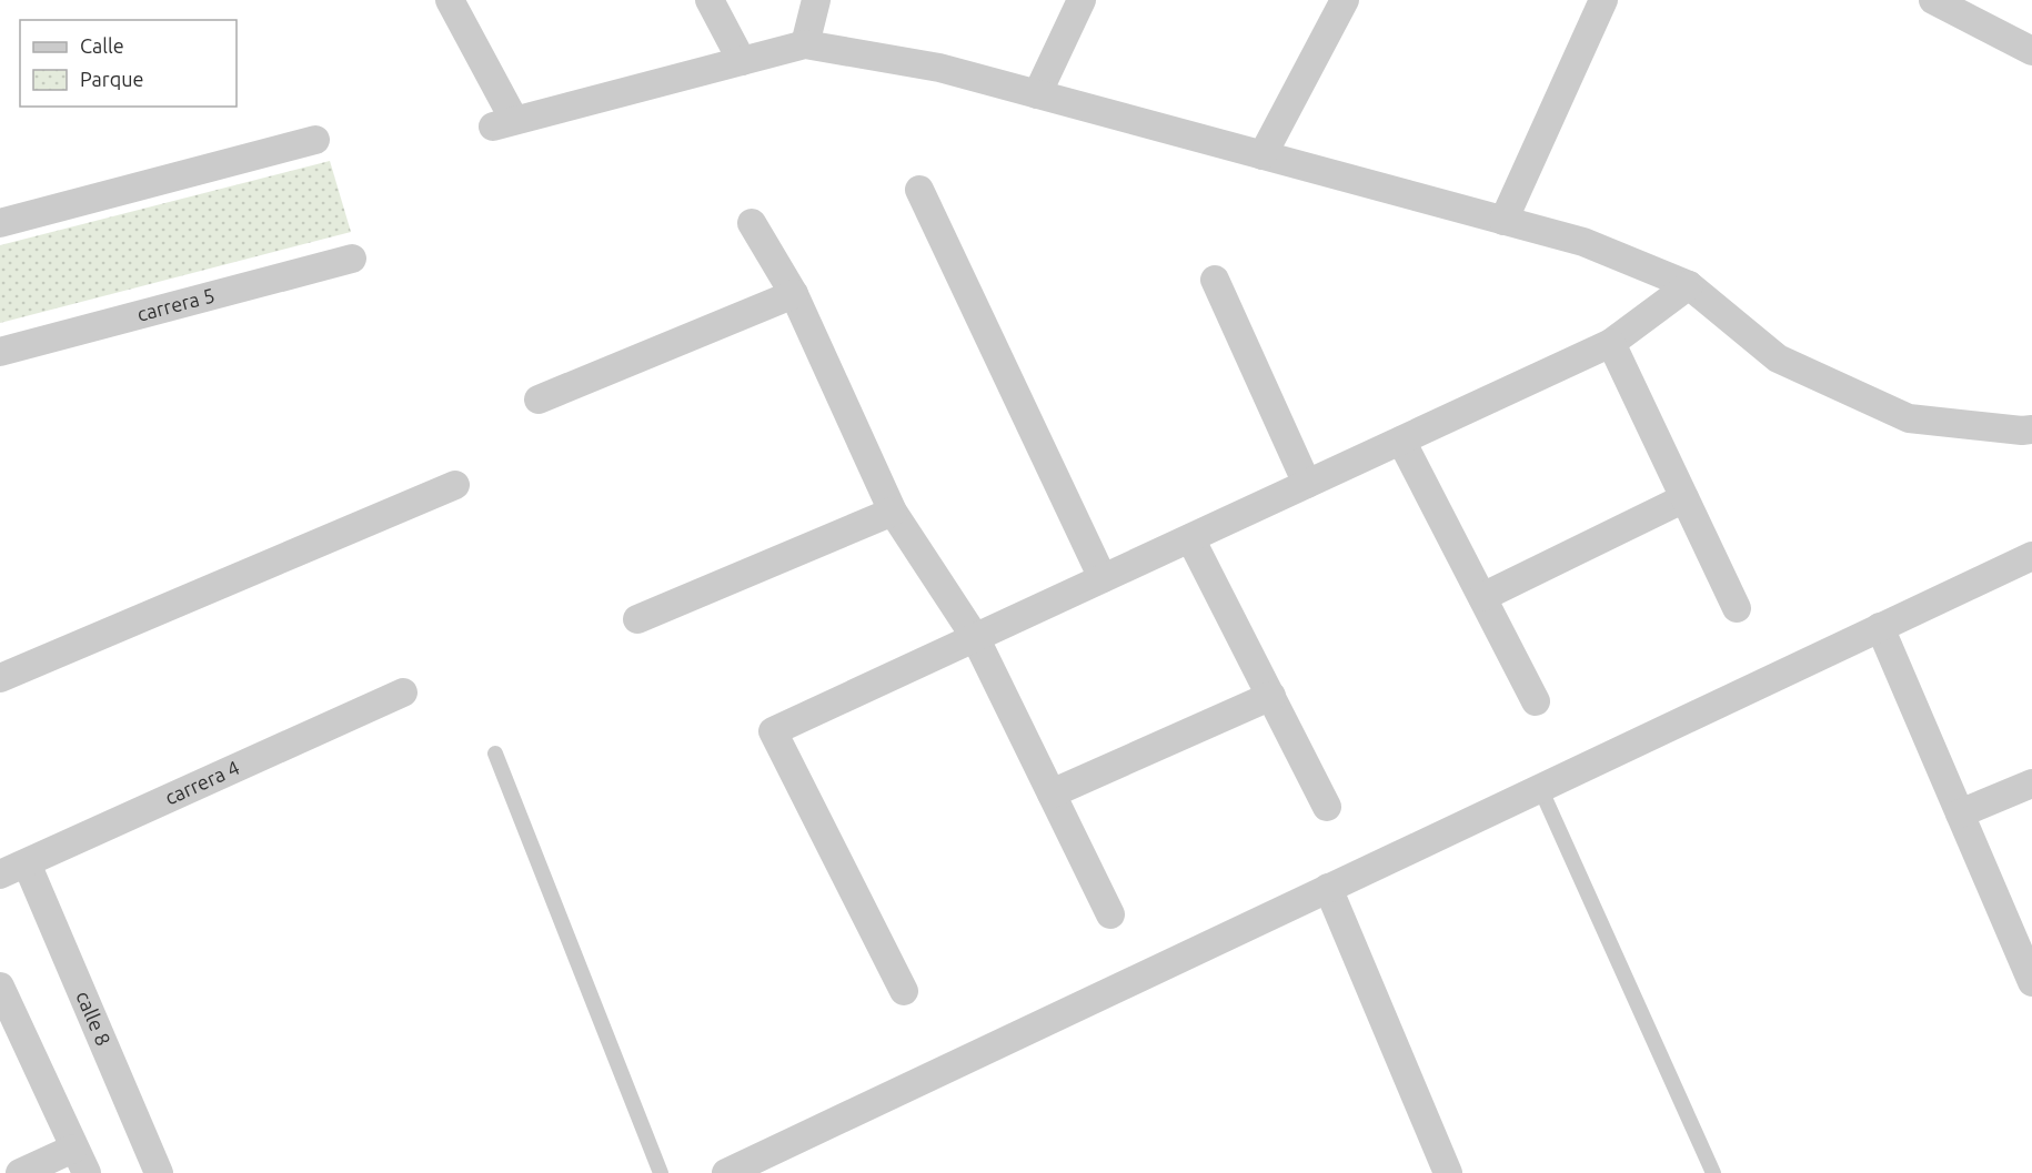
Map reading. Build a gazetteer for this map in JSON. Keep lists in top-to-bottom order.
{
  "streets": {
    "street": ["carrera 5", "carrera 4", "calle 8"]
  },
  "crossings": [
    ["carrera 4", "calle 8"]
  ],
  "legend": ["Calle", "Parque"]
}
